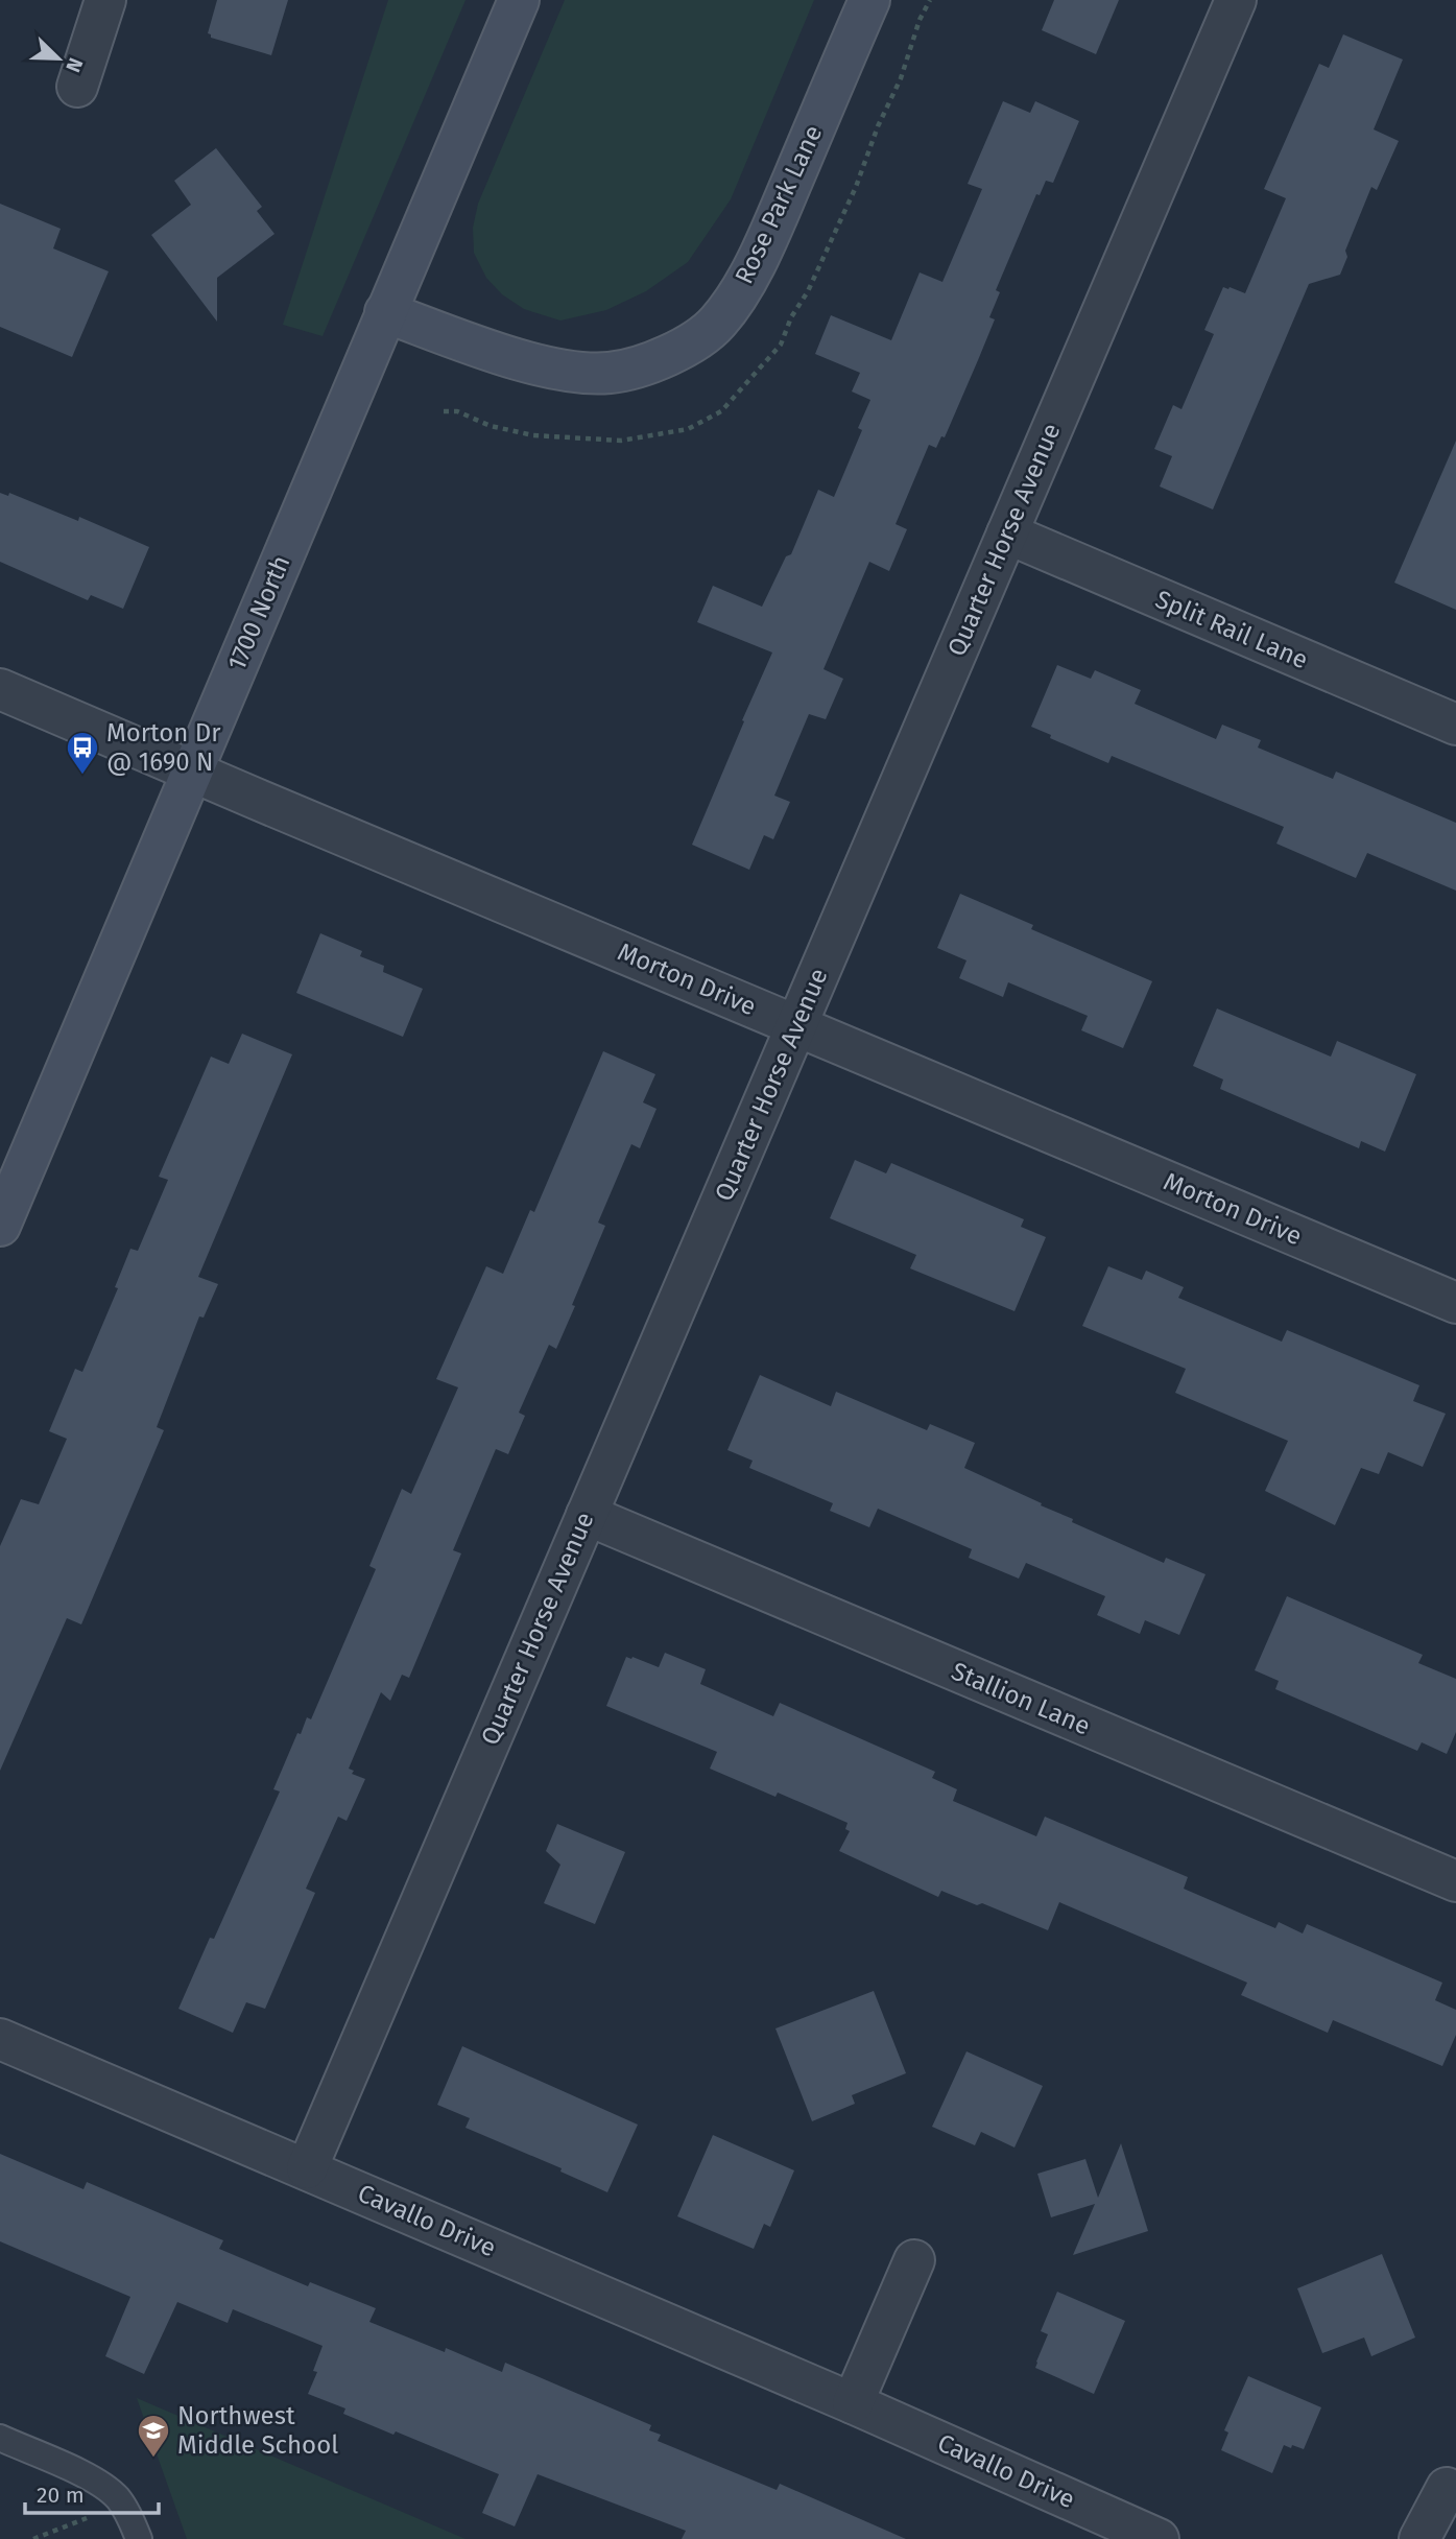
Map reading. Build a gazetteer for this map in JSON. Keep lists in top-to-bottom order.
{
  "streets": {
    "street": [
      "Rose Park Lane",
      "Quarter Horse Avenue",
      "1700 North",
      "Split Rail Lane",
      "Morton Drive",
      "Stallion Lane",
      "Cavallo Drive"
    ]
  },
  "crossings": [
    ["Rose Park Lane", "1700 North"],
    ["Quarter Horse Avenue", "Split Rail Lane"],
    ["Quarter Horse Avenue", "Morton Drive"],
    ["Quarter Horse Avenue", "Stallion Lane"],
    ["Quarter Horse Avenue", "Cavallo Drive"],
    ["1700 North", "Morton Drive"]
  ],
  "places": {
    "bus stop": ["Morton Dr @ 1690 N"],
    "school or university": ["Northwest Middle School"]
  },
  "scale_bar": "20 m",
  "north": "bottom right"
}
